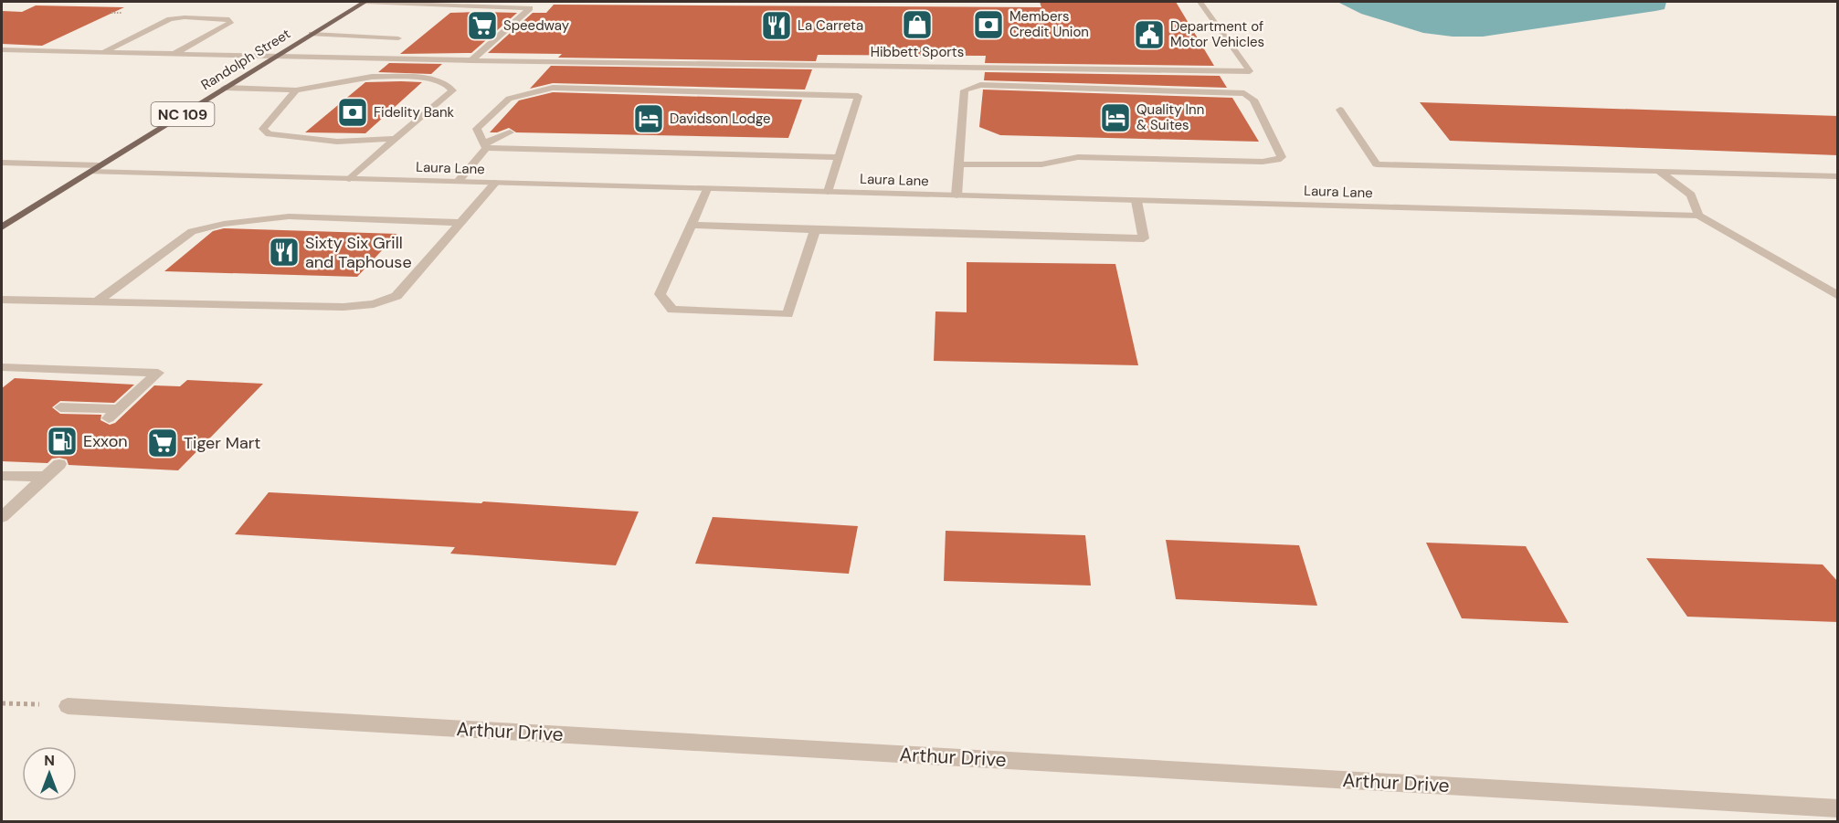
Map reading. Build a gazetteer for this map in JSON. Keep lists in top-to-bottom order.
{
  "streets": {
    "main road": ["Randolph Street", "NC 109"],
    "street": ["Laura Lane", "Arthur Drive"]
  },
  "crossings": [
    ["Randolph Street", "Laura Lane"]
  ],
  "places": {
    "shop": ["Hibbett Sports"],
    "bank": ["Members Credit Union", "Fidelity Bank"],
    "supermarket": ["Speedway", "Tiger Mart"],
    "restaurant": ["La Carreta", "Sixty Six Grill and Taphouse"],
    "public building": ["Department of Motor Vehicles"],
    "hotel": ["Quality Inn & Suites", "Davidson Lodge"],
    "fuel station": ["Exxon"]
  },
  "north": "top"
}
